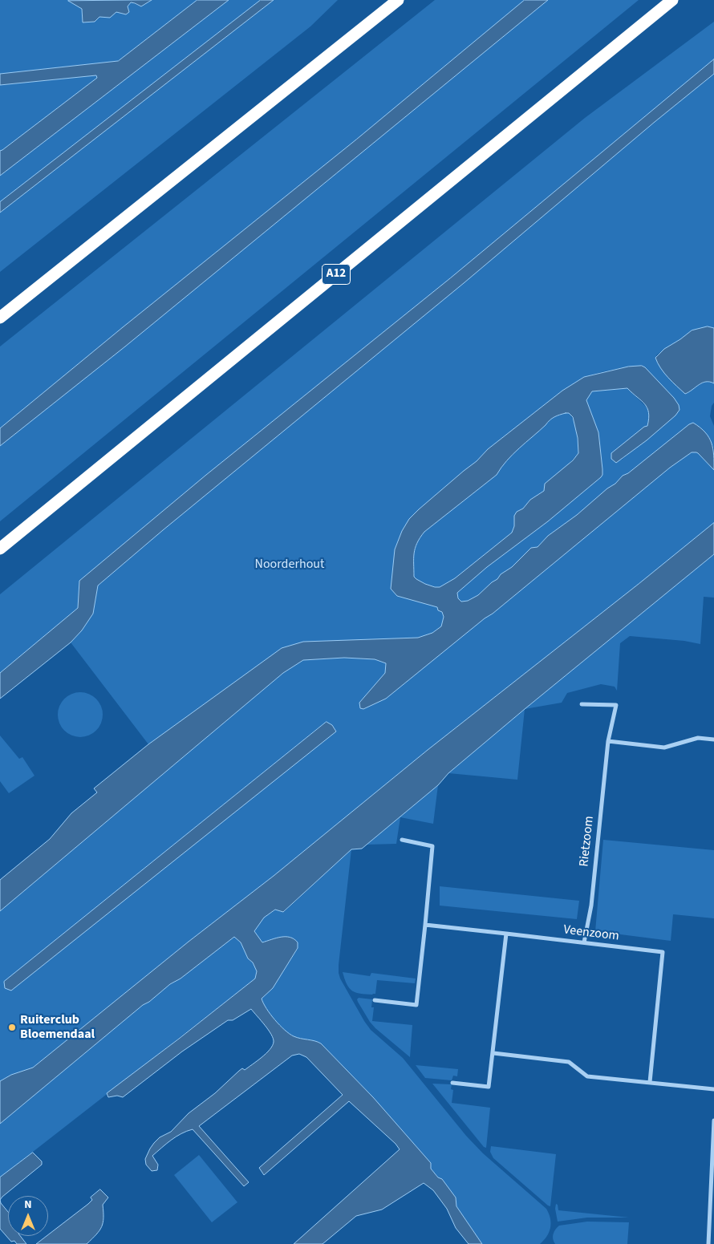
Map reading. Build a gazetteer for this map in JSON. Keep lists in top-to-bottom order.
{
  "streets": {
    "highway": ["A12"],
    "street": ["Rietzoom", "Veenzoom"]
  },
  "crossings": [
    ["Rietzoom", "Veenzoom"]
  ],
  "parks": ["Noorderhout"],
  "places": ["Ruiterclub Bloemendaal"],
  "north": "top"
}
